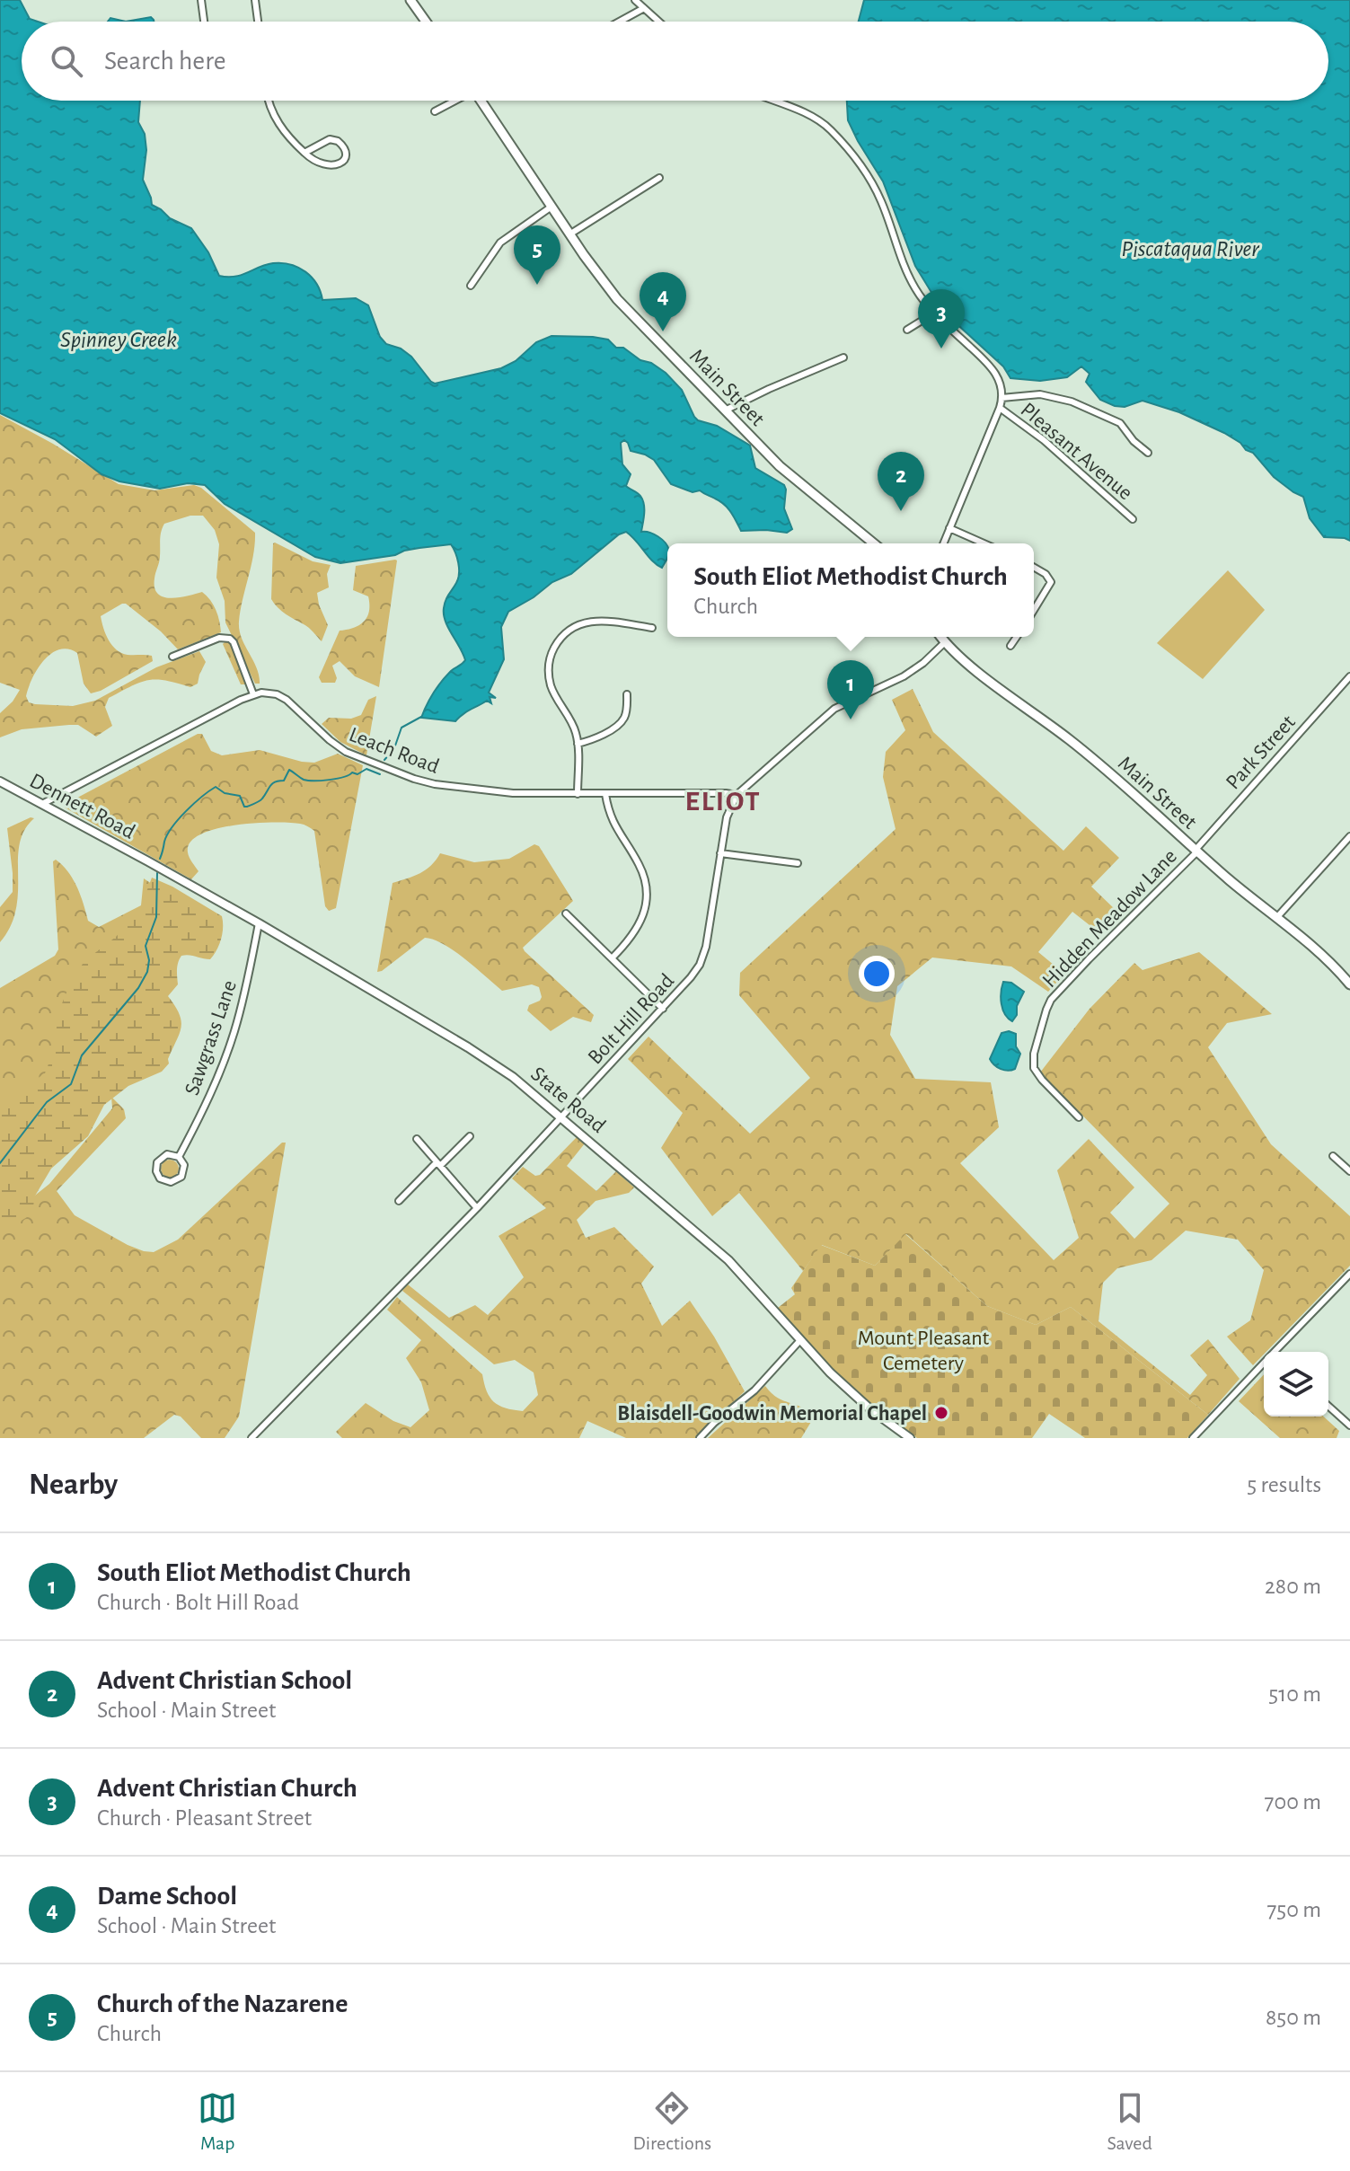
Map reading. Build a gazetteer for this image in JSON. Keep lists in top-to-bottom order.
{
  "streets": {
    "main road": ["Main Street"],
    "street": [
      "Pleasant Avenue",
      "Leach Road",
      "Park Street",
      "Dennett Road",
      "Hidden Meadow Lane",
      "Bolt Hill Road",
      "Sawgrass Lane",
      "State Road"
    ]
  },
  "crossings": [
    ["Main Street", "Park Street"],
    ["Main Street", "Hidden Meadow Lane"],
    ["Main Street", "Bolt Hill Road"],
    ["Leach Road", "Bolt Hill Road"],
    ["Park Street", "Hidden Meadow Lane"],
    ["Dennett Road", "State Road"],
    ["Bolt Hill Road", "State Road"],
    ["Sawgrass Lane", "State Road"]
  ],
  "districts": ["ELIOT"],
  "water": ["Piscataqua River", "Spinney Creek"],
  "parks": ["Mount Pleasant Cemetery"],
  "places": ["Blaisdell-Goodwin Memorial Chapel"],
  "page": {
    "search": "Search here",
    "pins": [
      "5",
      "4",
      "3",
      "2",
      "1"
    ],
    "popup": ["South Eliot Methodist Church", "Church"],
    "heading": ["Nearby", "5 results"],
    "list": [
      {
        "mark": "1",
        "name": "South Eliot Methodist Church",
        "note": "Church · Bolt Hill Road",
        "value": "280 m"
      },
      {
        "mark": "2",
        "name": "Advent Christian School",
        "note": "School · Main Street",
        "value": "510 m"
      },
      {
        "mark": "3",
        "name": "Advent Christian Church",
        "note": "Church · Pleasant Street",
        "value": "700 m"
      },
      {
        "mark": "4",
        "name": "Dame School",
        "note": "School · Main Street",
        "value": "750 m"
      },
      {
        "mark": "5",
        "name": "Church of the Nazarene",
        "note": "Church",
        "value": "850 m"
      }
    ],
    "nav": ["Map", "Directions", "Saved"]
  }
}
